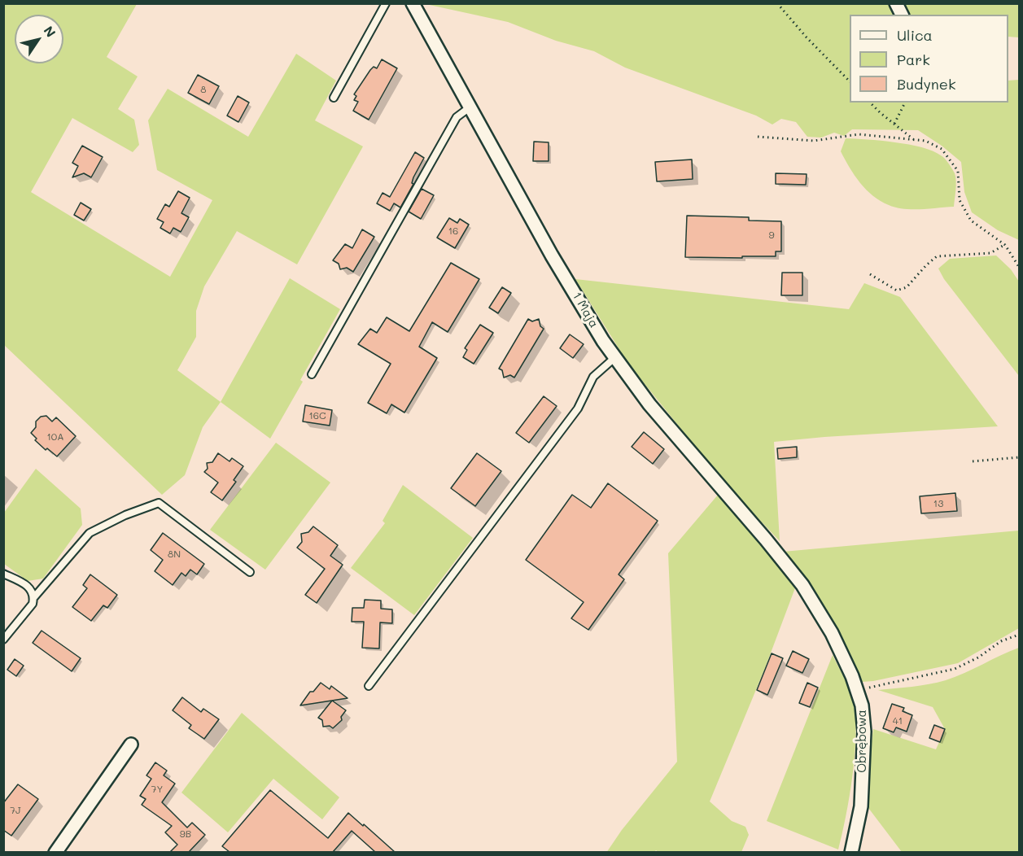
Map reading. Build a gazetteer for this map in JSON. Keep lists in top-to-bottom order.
{
  "streets": {
    "street": ["1 Maja", "Obrębowa"]
  },
  "crossings": [
    ["1 Maja", "Obrębowa"]
  ],
  "house_numbers": [
    "8",
    "16",
    "9",
    "16C",
    "10A",
    "13",
    "8N",
    "41",
    "7Y",
    "7J",
    "9B"
  ],
  "legend": ["Ulica", "Park", "Budynek"],
  "north": "top right"
}
